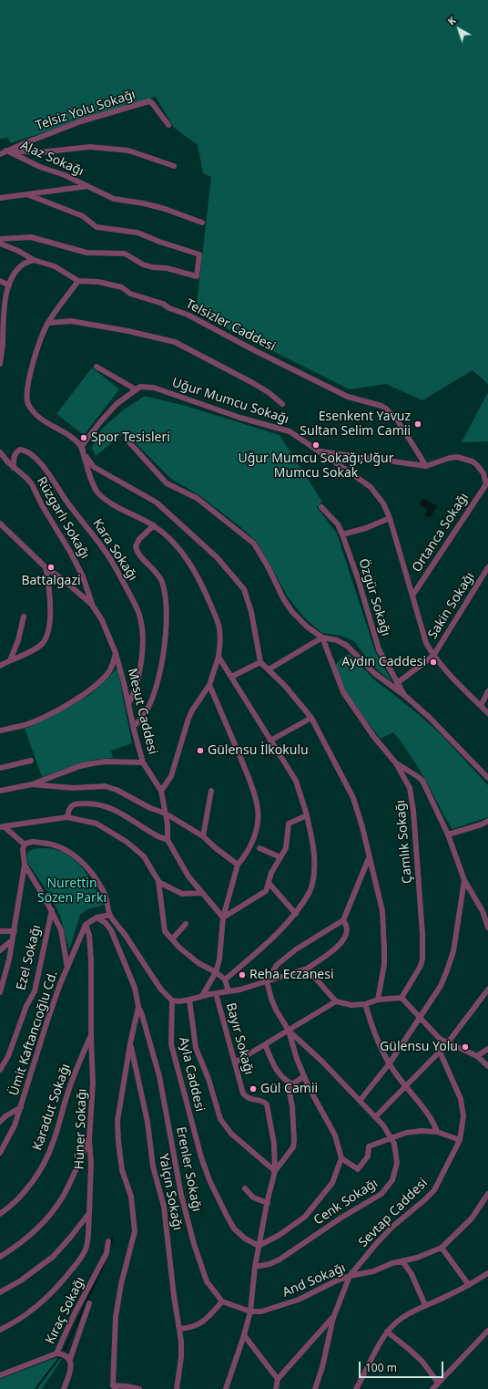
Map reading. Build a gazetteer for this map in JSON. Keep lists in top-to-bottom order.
{
  "streets": {
    "street": [
      "Telsiz Yolu Sokağı",
      "Alaz Sokağı",
      "Telsizler Caddesi",
      "Uğur Mumcu Sokağı",
      "Rüzgarlı Sokağı",
      "Ortanca Sokağı",
      "Kara Sokağı",
      "Özgür Sokağı",
      "Sakin Sokağı",
      "Mesut Caddesi",
      "Çamlık Sokağı",
      "Ezel Sokağı",
      "Ümit Kaftancıoğlu Cd.",
      "Bayır Sokağı",
      "Ayla Caddesi",
      "Karadut Sokağı",
      "Hüner Sokağı",
      "Erenler Sokağı",
      "Yalçın Sokağı",
      "Cenk Sokağı",
      "Sevtap Caddesi",
      "And Sokağı",
      "Kıraç Sokağı"
    ]
  },
  "crossings": [
    ["Telsiz Yolu Sokağı", "Alaz Sokağı"],
    ["Telsizler Caddesi", "Uğur Mumcu Sokağı"],
    ["Uğur Mumcu Sokağı", "Ortanca Sokağı"],
    ["Rüzgarlı Sokağı", "Kara Sokağı"],
    ["Rüzgarlı Sokağı", "Mesut Caddesi"],
    ["Kara Sokağı", "Mesut Caddesi"],
    ["Ümit Kaftancıoğlu Cd.", "Hüner Sokağı"],
    ["Bayır Sokağı", "Ayla Caddesi"],
    ["Karadut Sokağı", "Hüner Sokağı"],
    ["Erenler Sokağı", "Yalçın Sokağı"],
    ["Sevtap Caddesi", "And Sokağı"]
  ],
  "parks": ["Nurettin Sözen Parkı"],
  "places": [
    "Esenkent Yavuz Sultan Selim Camii",
    "Spor Tesisleri",
    "Uğur Mumcu Sokağı;Uğur Mumcu Sokak",
    "Battalgazi",
    "Aydın Caddesi",
    "Gülensu İlkokulu",
    "Reha Eczanesi",
    "Gülensu Yolu",
    "Gül Camii"
  ],
  "scale_bar": "100 m",
  "north": "top left"
}
